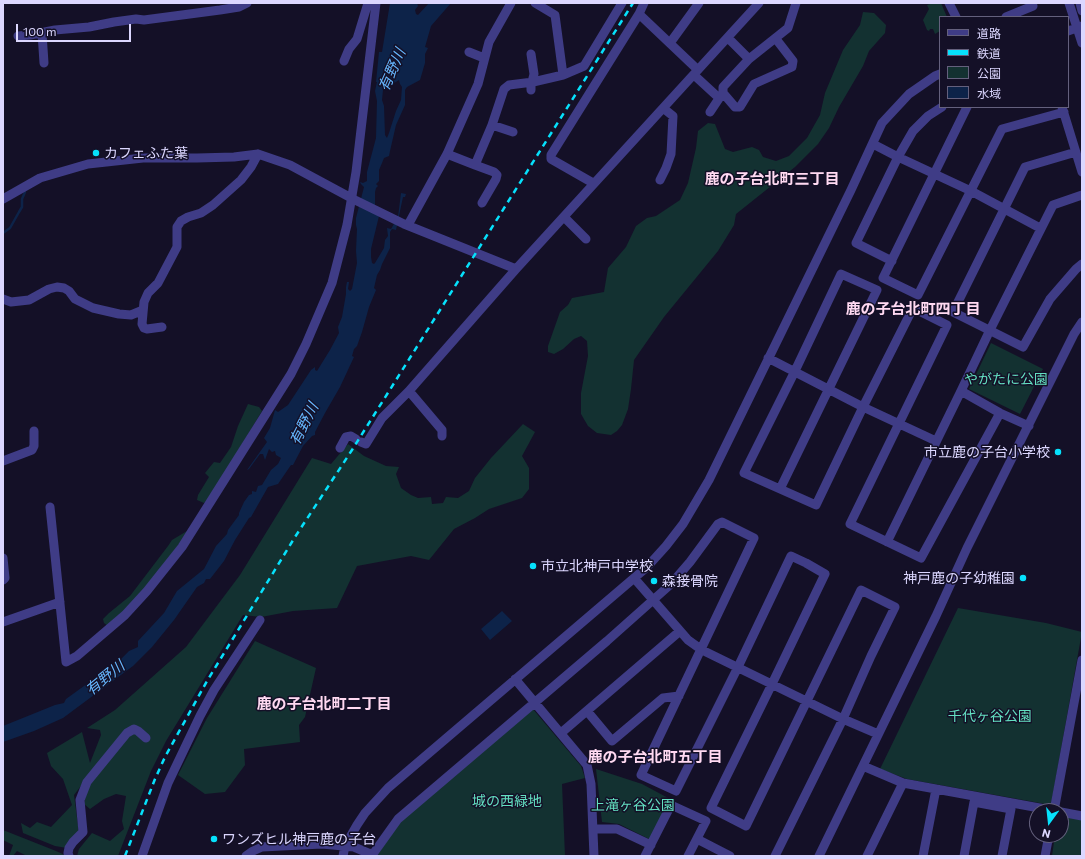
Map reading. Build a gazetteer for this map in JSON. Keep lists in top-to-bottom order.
{
  "districts": [
    "鹿の子台北町三丁目",
    "鹿の子台北町四丁目",
    "鹿の子台北町二丁目",
    "鹿の子台北町五丁目"
  ],
  "water": ["有野川"],
  "parks": [
    "やがたに公園",
    "千代ヶ谷公園",
    "城の西緑地",
    "上滝ヶ谷公園"
  ],
  "places": [
    "カフェふた葉",
    "市立鹿の子台小学校",
    "市立北神戸中学校",
    "神戸鹿の子幼稚園",
    "森接骨院",
    "ワンズヒル神戸鹿の子台"
  ],
  "legend": [
    "道路",
    "鉄道",
    "公園",
    "水域"
  ],
  "scale_bar": "100 m",
  "north": "bottom"
}
